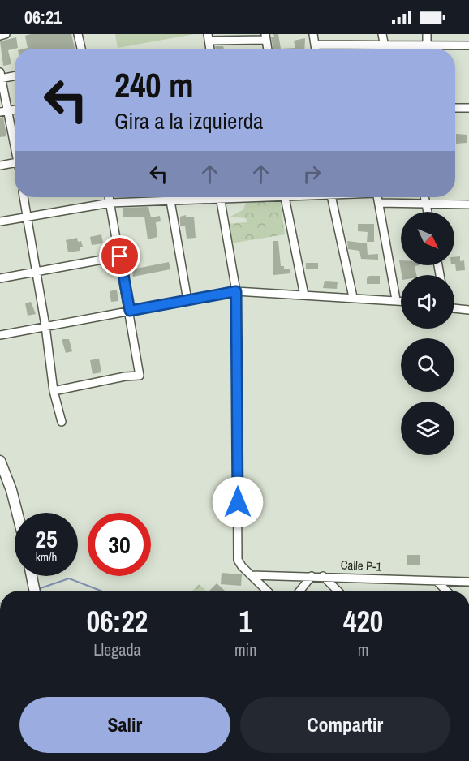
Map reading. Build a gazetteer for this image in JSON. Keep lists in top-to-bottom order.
{
  "streets": {
    "street": ["Calle P-1"]
  },
  "north": "bottom right",
  "page": {
    "status": "06:21",
    "turn": ["240 m", "Gira a la izquierda"],
    "speed": "25 km/h",
    "limit": "30",
    "eta": [
      "06:22",
      "Llegada",
      "1",
      "min",
      "420",
      "m"
    ],
    "buttons": ["Salir", "Compartir"]
  }
}
